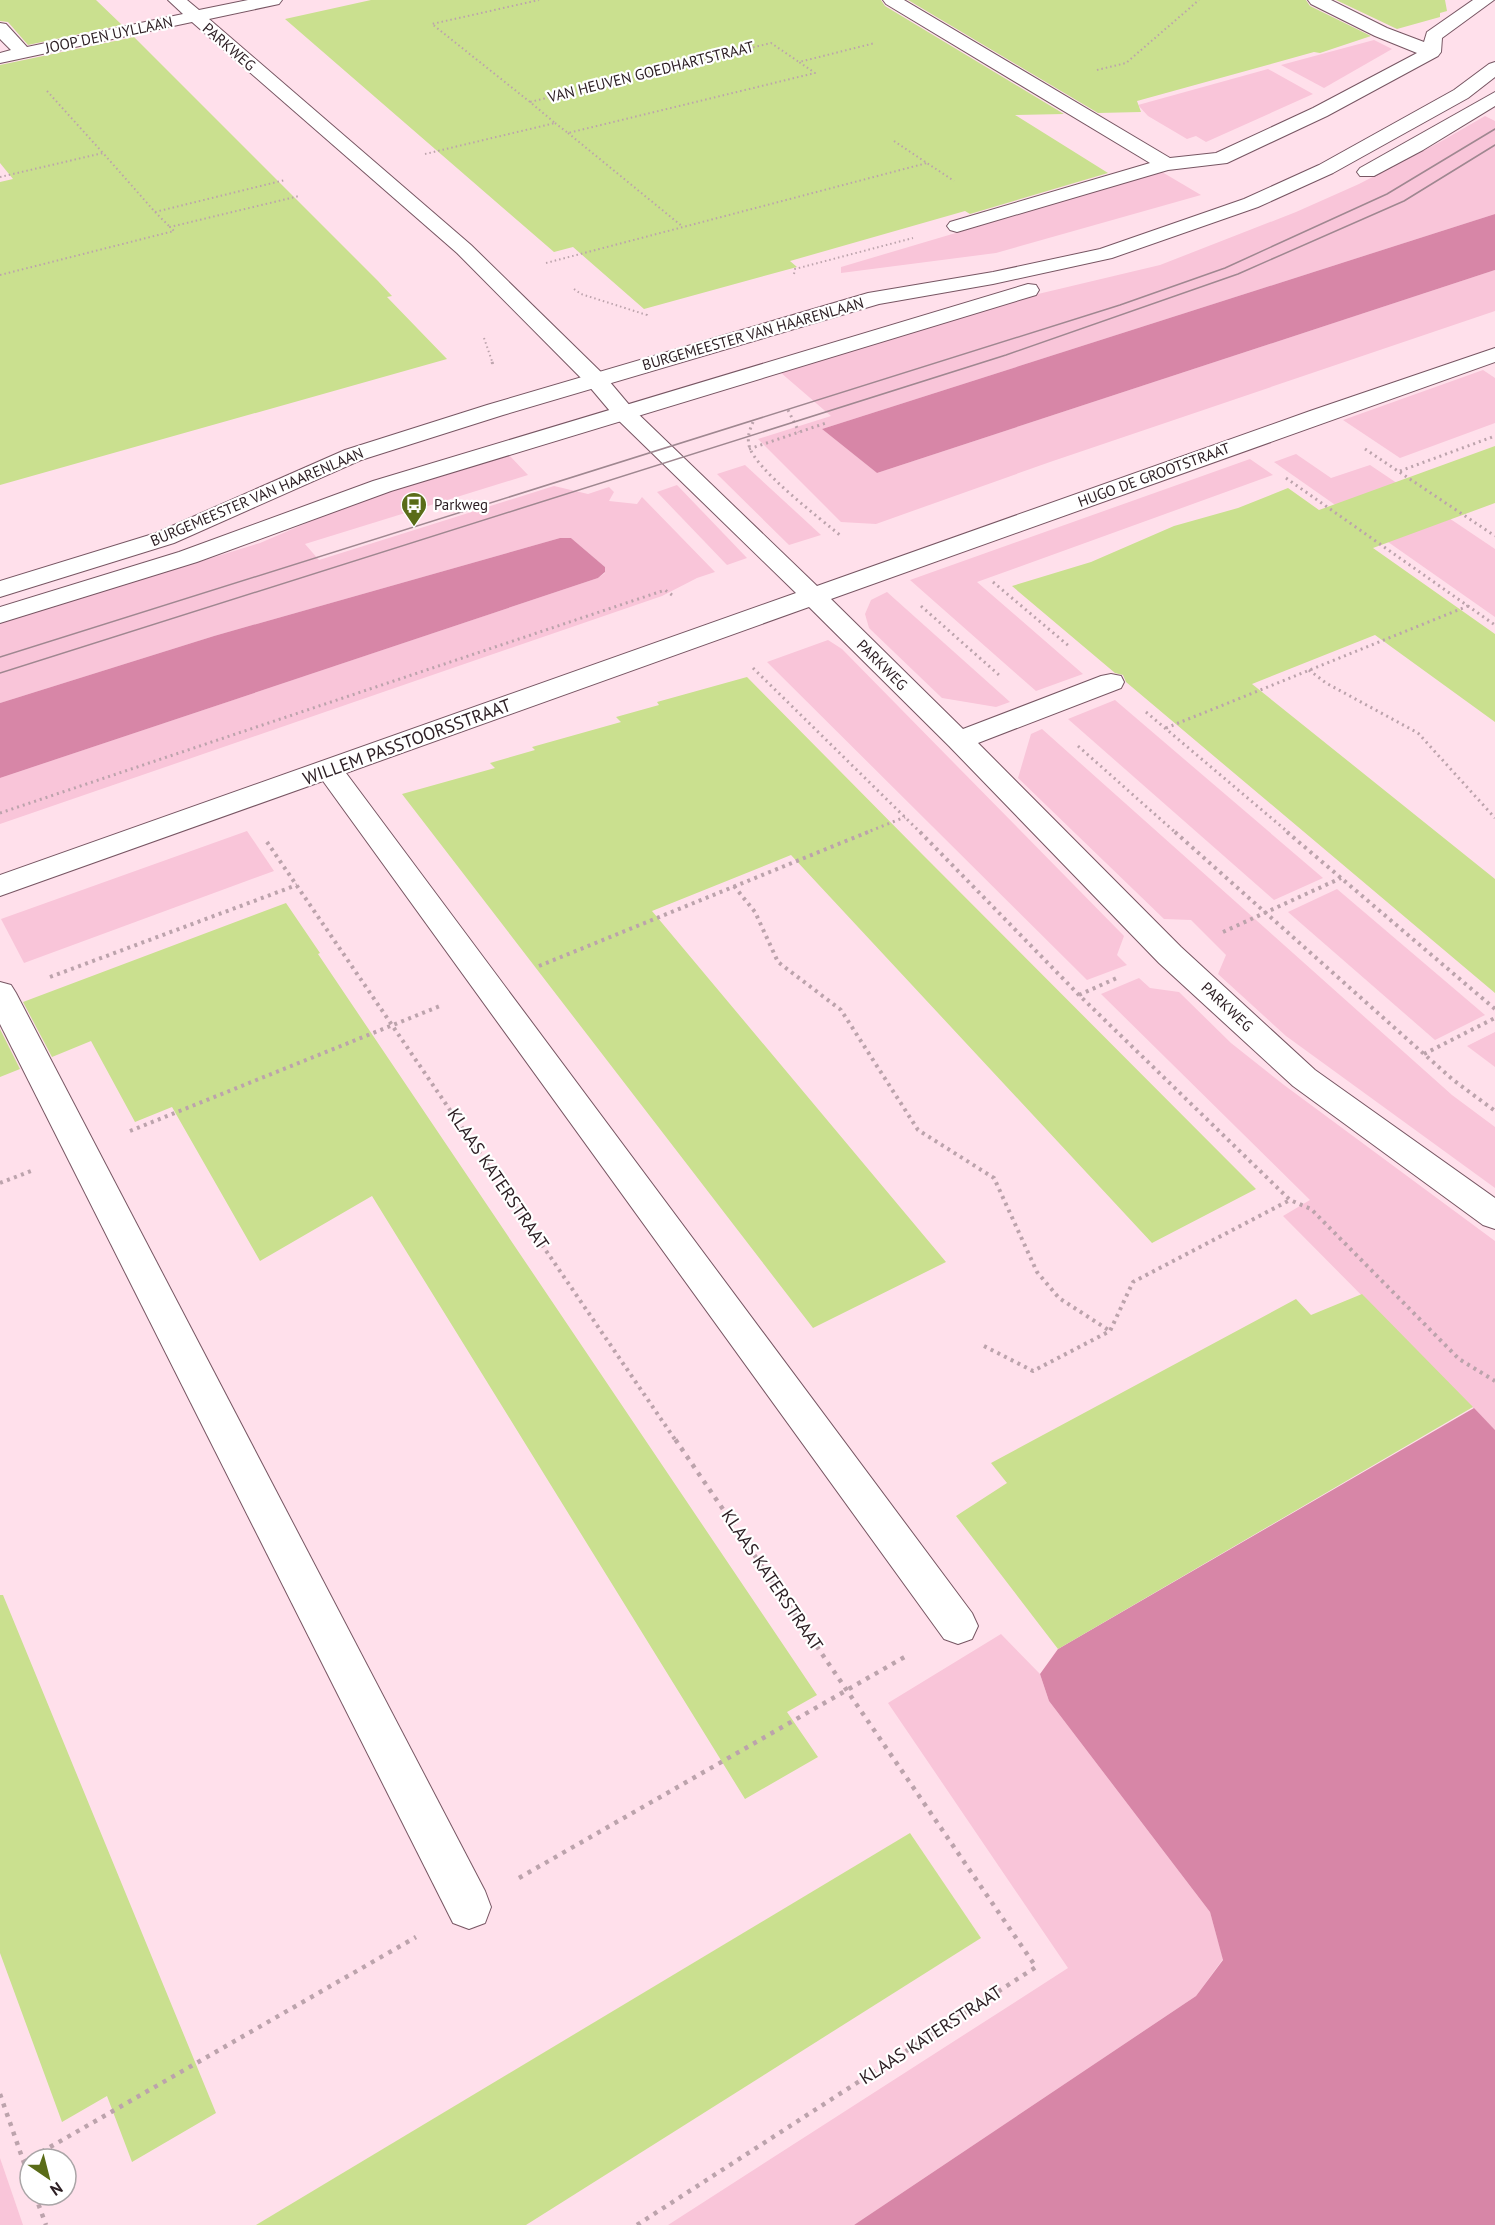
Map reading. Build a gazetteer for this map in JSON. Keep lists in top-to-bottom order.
{
  "streets": {
    "street": [
      "JOOP DEN UYLLAAN",
      "PARKWEG",
      "BURGEMEESTER VAN HAARENLAAN",
      "HUGO DE GROOTSTRAAT",
      "WILLEM PASSTOORSSTRAAT"
    ],
    "path": ["VAN HEUVEN GOEDHARTSTRAAT", "KLAAS KATERSTRAAT"]
  },
  "crossings": [
    ["JOOP DEN UYLLAAN", "PARKWEG"],
    ["PARKWEG", "BURGEMEESTER VAN HAARENLAAN"],
    ["PARKWEG", "HUGO DE GROOTSTRAAT"],
    ["PARKWEG", "WILLEM PASSTOORSSTRAAT"],
    ["HUGO DE GROOTSTRAAT", "WILLEM PASSTOORSSTRAAT"],
    ["WILLEM PASSTOORSSTRAAT", "KLAAS KATERSTRAAT"]
  ],
  "places": {
    "bus stop": ["Parkweg"]
  },
  "north": "bottom right"
}
